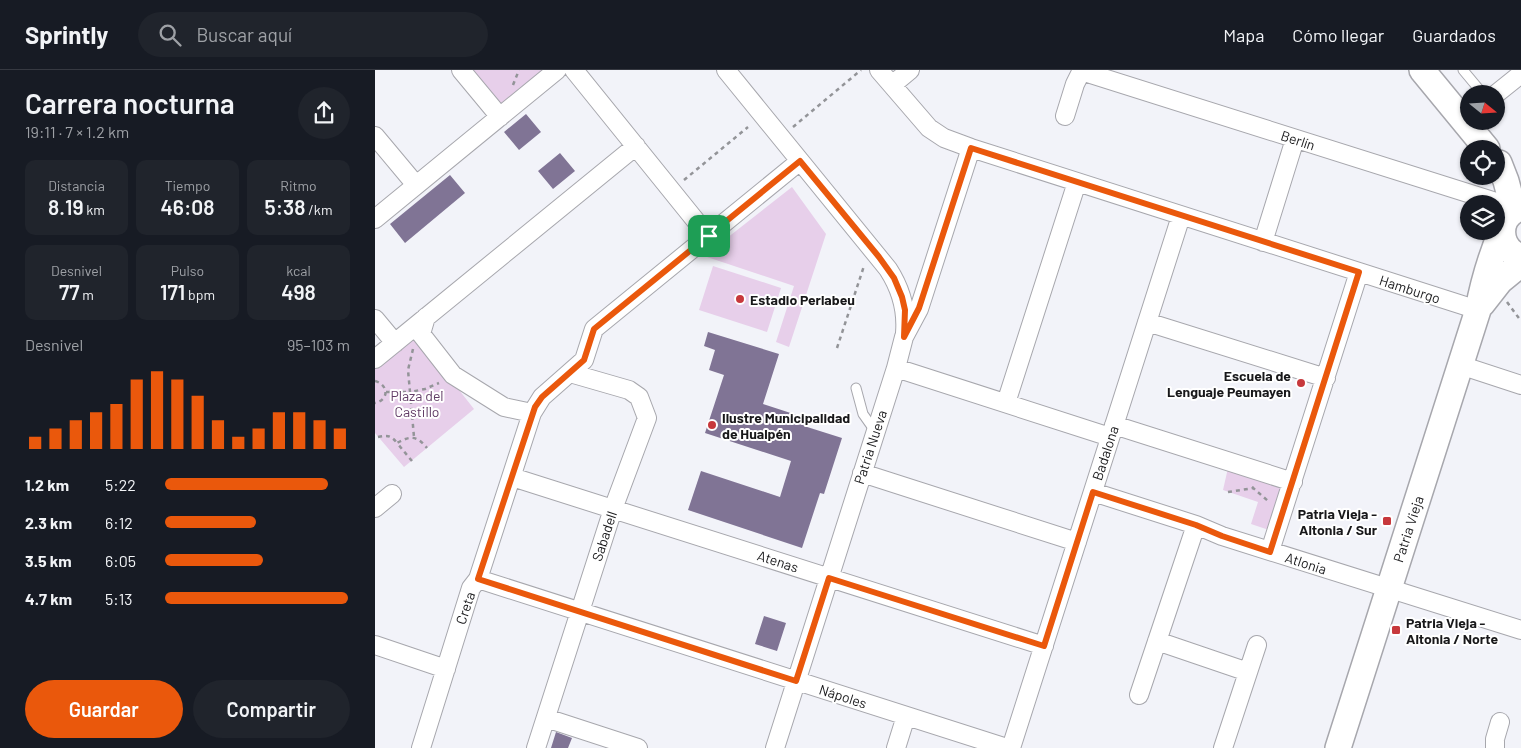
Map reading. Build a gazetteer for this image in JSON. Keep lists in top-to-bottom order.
{
  "streets": {
    "street": [
      "Berlín",
      "Hamburgo",
      "Patria Nueva",
      "Badalona",
      "Patria Vieja",
      "Sabadell",
      "Atenas",
      "Atlonia",
      "Creta",
      "Nápoles"
    ]
  },
  "crossings": [
    ["Berlín", "Patria Vieja"],
    ["Hamburgo", "Patria Nueva"],
    ["Hamburgo", "Badalona"],
    ["Hamburgo", "Patria Vieja"],
    ["Patria Nueva", "Atenas"],
    ["Patria Nueva", "Nápoles"],
    ["Badalona", "Atenas"],
    ["Badalona", "Atlonia"],
    ["Badalona", "Nápoles"],
    ["Patria Vieja", "Atlonia"],
    ["Sabadell", "Atenas"],
    ["Sabadell", "Creta"],
    ["Sabadell", "Nápoles"],
    ["Atenas", "Creta"],
    ["Creta", "Nápoles"]
  ],
  "parks": ["Plaza del Castillo"],
  "places": {
    "other": ["Estadio Perlabeu", "Escuela de Lenguaje Peumayen", "Ilustre Municipalidad de Hualpén"],
    "transit": ["Patria Vieja - Altonia / Sur", "Patria Vieja - Altonia / Norte"]
  },
  "north": "right",
  "page": {
    "header": "Sprintly",
    "search": "Buscar aquí",
    "nav": ["Mapa", "Cómo llegar", "Guardados"],
    "heading": ["Carrera nocturna", "19:11 · 7 × 1.2 km"],
    "stats": [
      ["Distancia", "8.19 km"],
      ["Tiempo", "46:08"],
      ["Ritmo", "5:38 /km"],
      ["Desnivel", "77 m"],
      ["Pulso", "171 bpm"],
      ["kcal", "498"]
    ],
    "chart": ["Desnivel", "95–103 m"],
    "list": [
      {
        "name": "1.2 km",
        "note": "5:22"
      },
      {
        "name": "2.3 km",
        "note": "6:12"
      },
      {
        "name": "3.5 km",
        "note": "6:05"
      },
      {
        "name": "4.7 km",
        "note": "5:13"
      }
    ],
    "buttons": ["Guardar", "Compartir"]
  }
}
